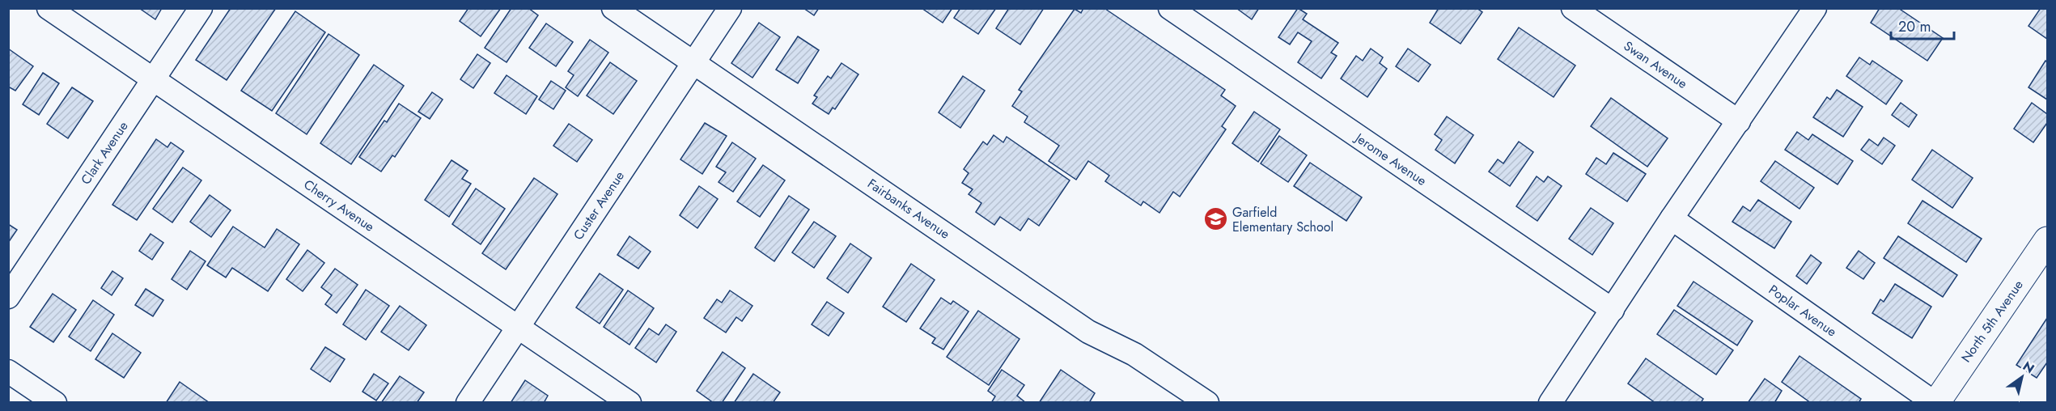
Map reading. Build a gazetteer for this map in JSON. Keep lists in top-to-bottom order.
{
  "streets": {
    "main road": ["North 5th Avenue"],
    "street": [
      "Swan Avenue",
      "Clark Avenue",
      "Jerome Avenue",
      "Cherry Avenue",
      "Custer Avenue",
      "Fairbanks Avenue",
      "Poplar Avenue"
    ]
  },
  "crossings": [
    ["Clark Avenue", "Cherry Avenue"],
    ["Cherry Avenue", "Custer Avenue"],
    ["Custer Avenue", "Fairbanks Avenue"],
    ["Poplar Avenue", "North 5th Avenue"]
  ],
  "places": {
    "school or university": ["Garfield Elementary School"]
  },
  "scale_bar": "20 m",
  "north": "top right"
}
